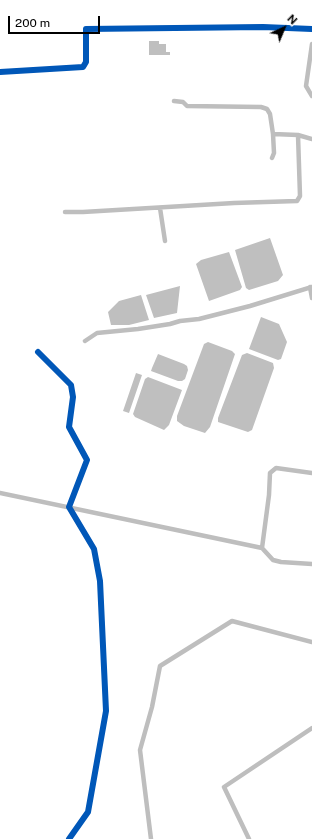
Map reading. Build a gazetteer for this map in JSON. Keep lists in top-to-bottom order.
{
  "scale_bar": "200 m",
  "north": "top right"
}
